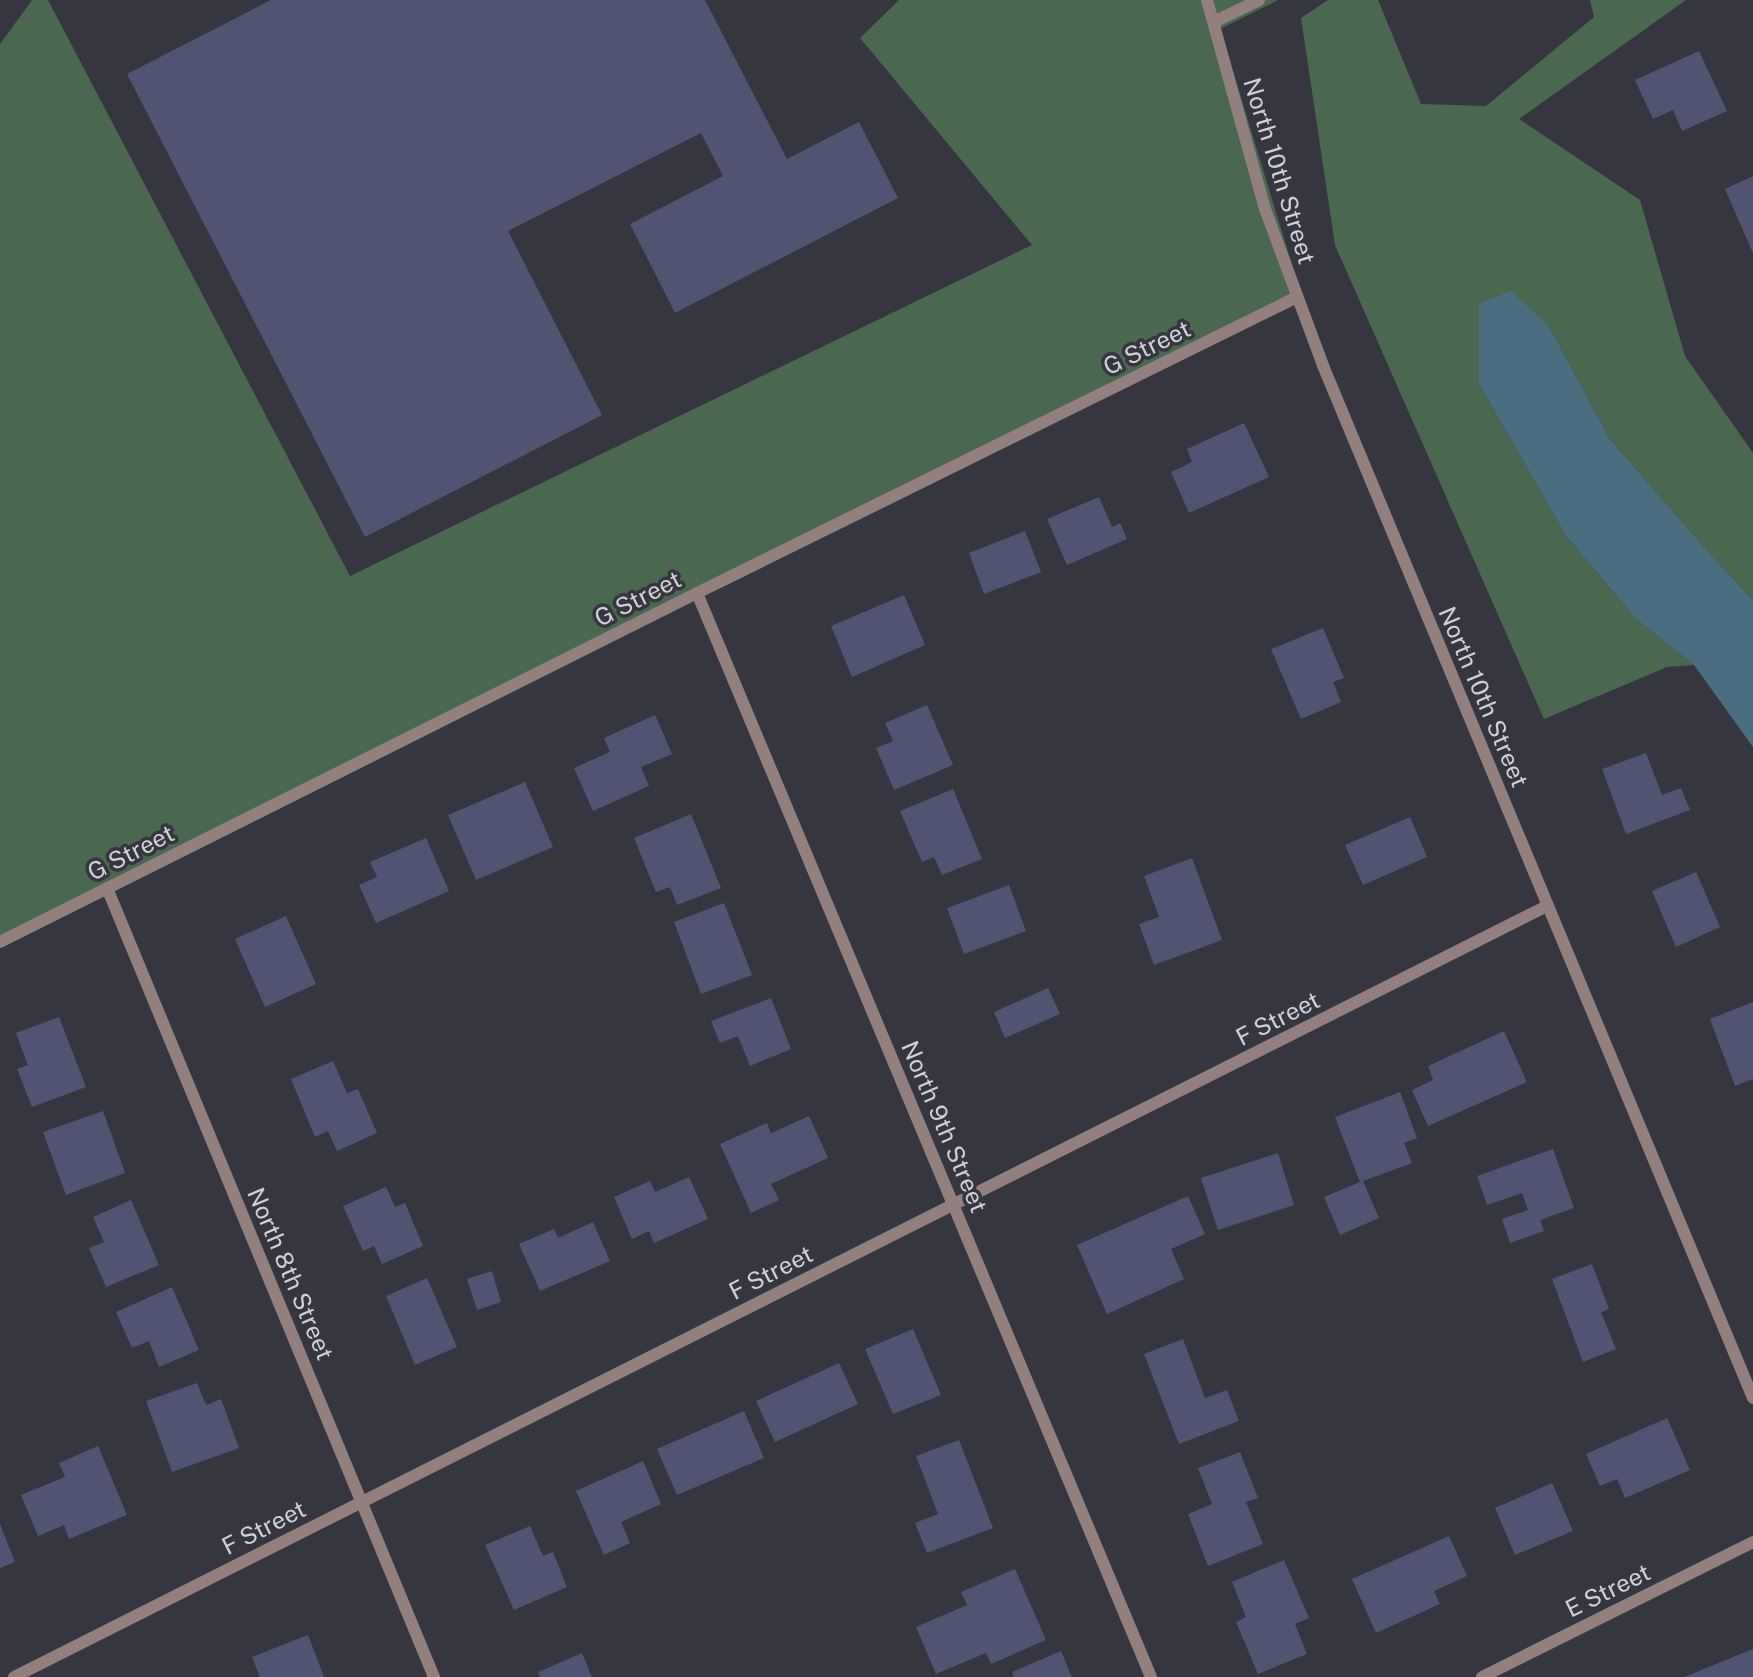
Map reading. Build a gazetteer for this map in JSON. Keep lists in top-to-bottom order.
{
  "streets": {
    "street": [
      "North 10th Street",
      "G Street",
      "F Street",
      "North 9th Street",
      "North 8th Street",
      "E Street"
    ]
  },
  "crossings": [
    ["North 10th Street", "G Street"],
    ["North 10th Street", "F Street"],
    ["G Street", "North 9th Street"],
    ["G Street", "North 8th Street"],
    ["F Street", "North 9th Street"],
    ["F Street", "North 8th Street"]
  ]
}
